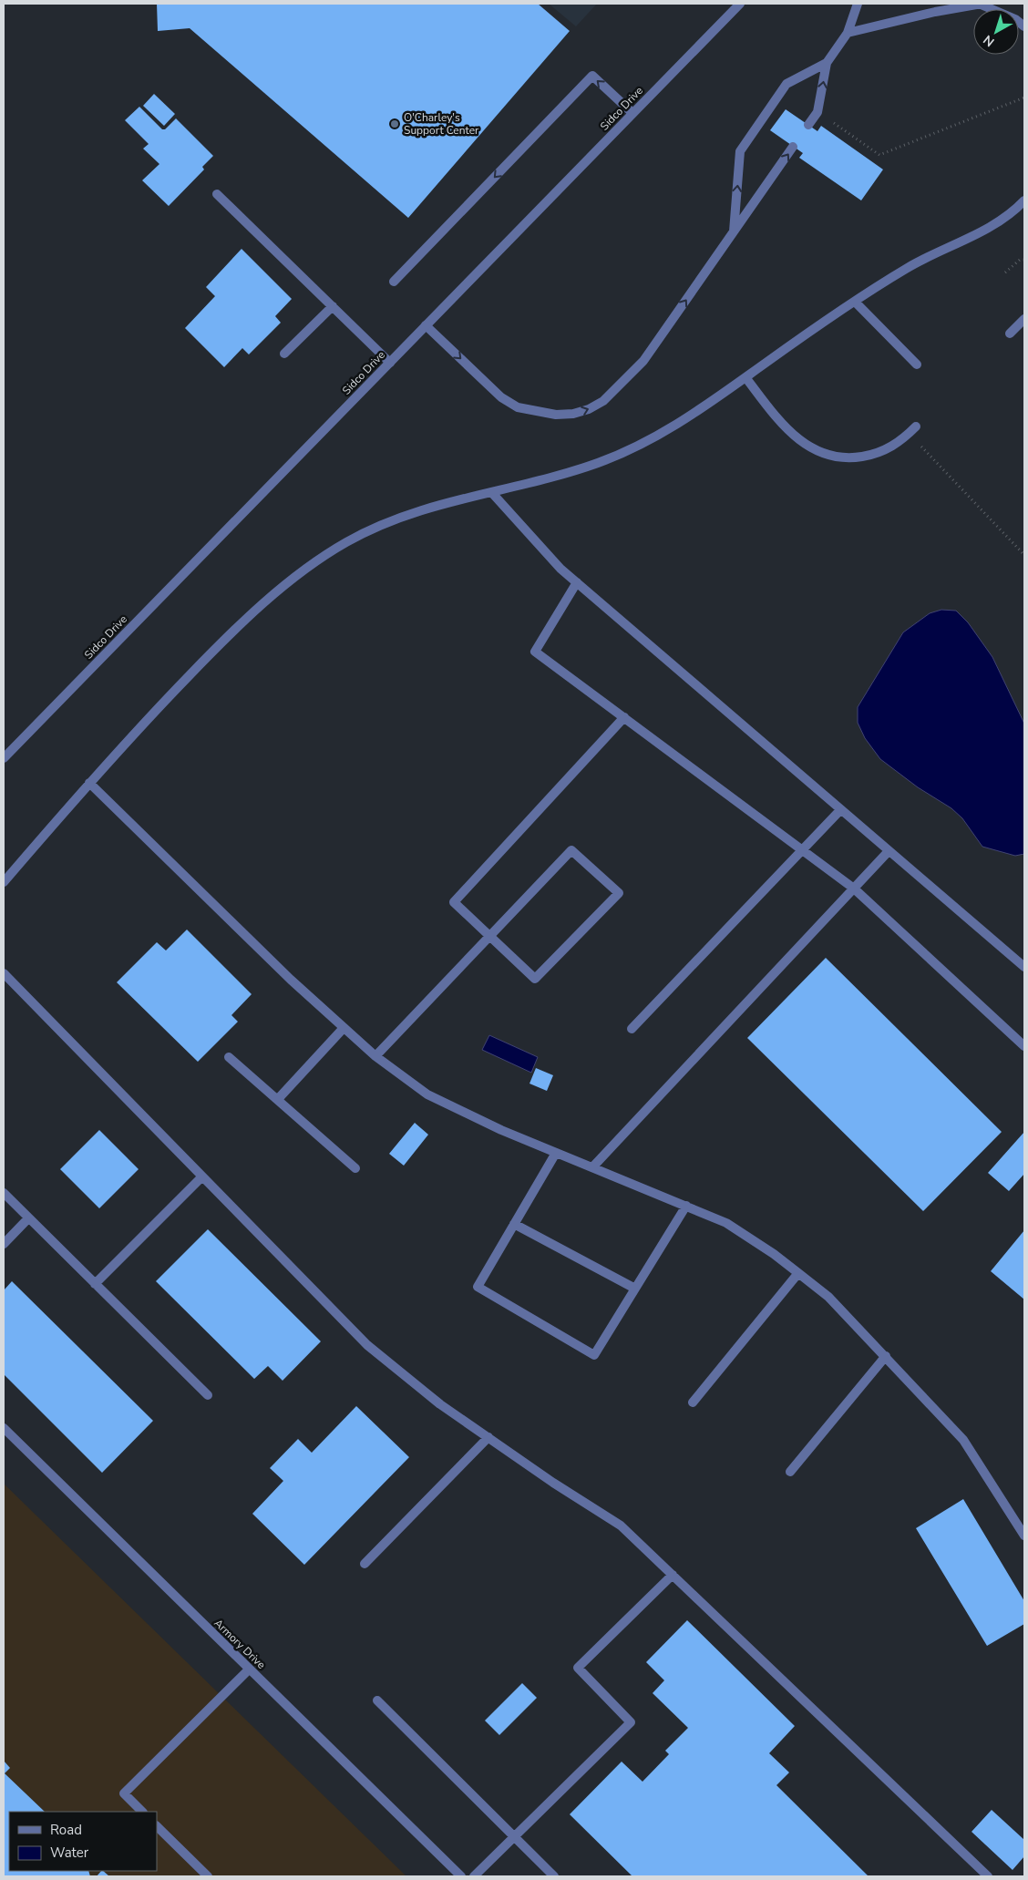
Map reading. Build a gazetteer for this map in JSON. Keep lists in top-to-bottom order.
{
  "streets": {
    "street": ["Sidco Drive", "Armory Drive"]
  },
  "places": ["O'Charley's Support Center"],
  "legend": ["Road", "Water"],
  "north": "bottom left"
}
